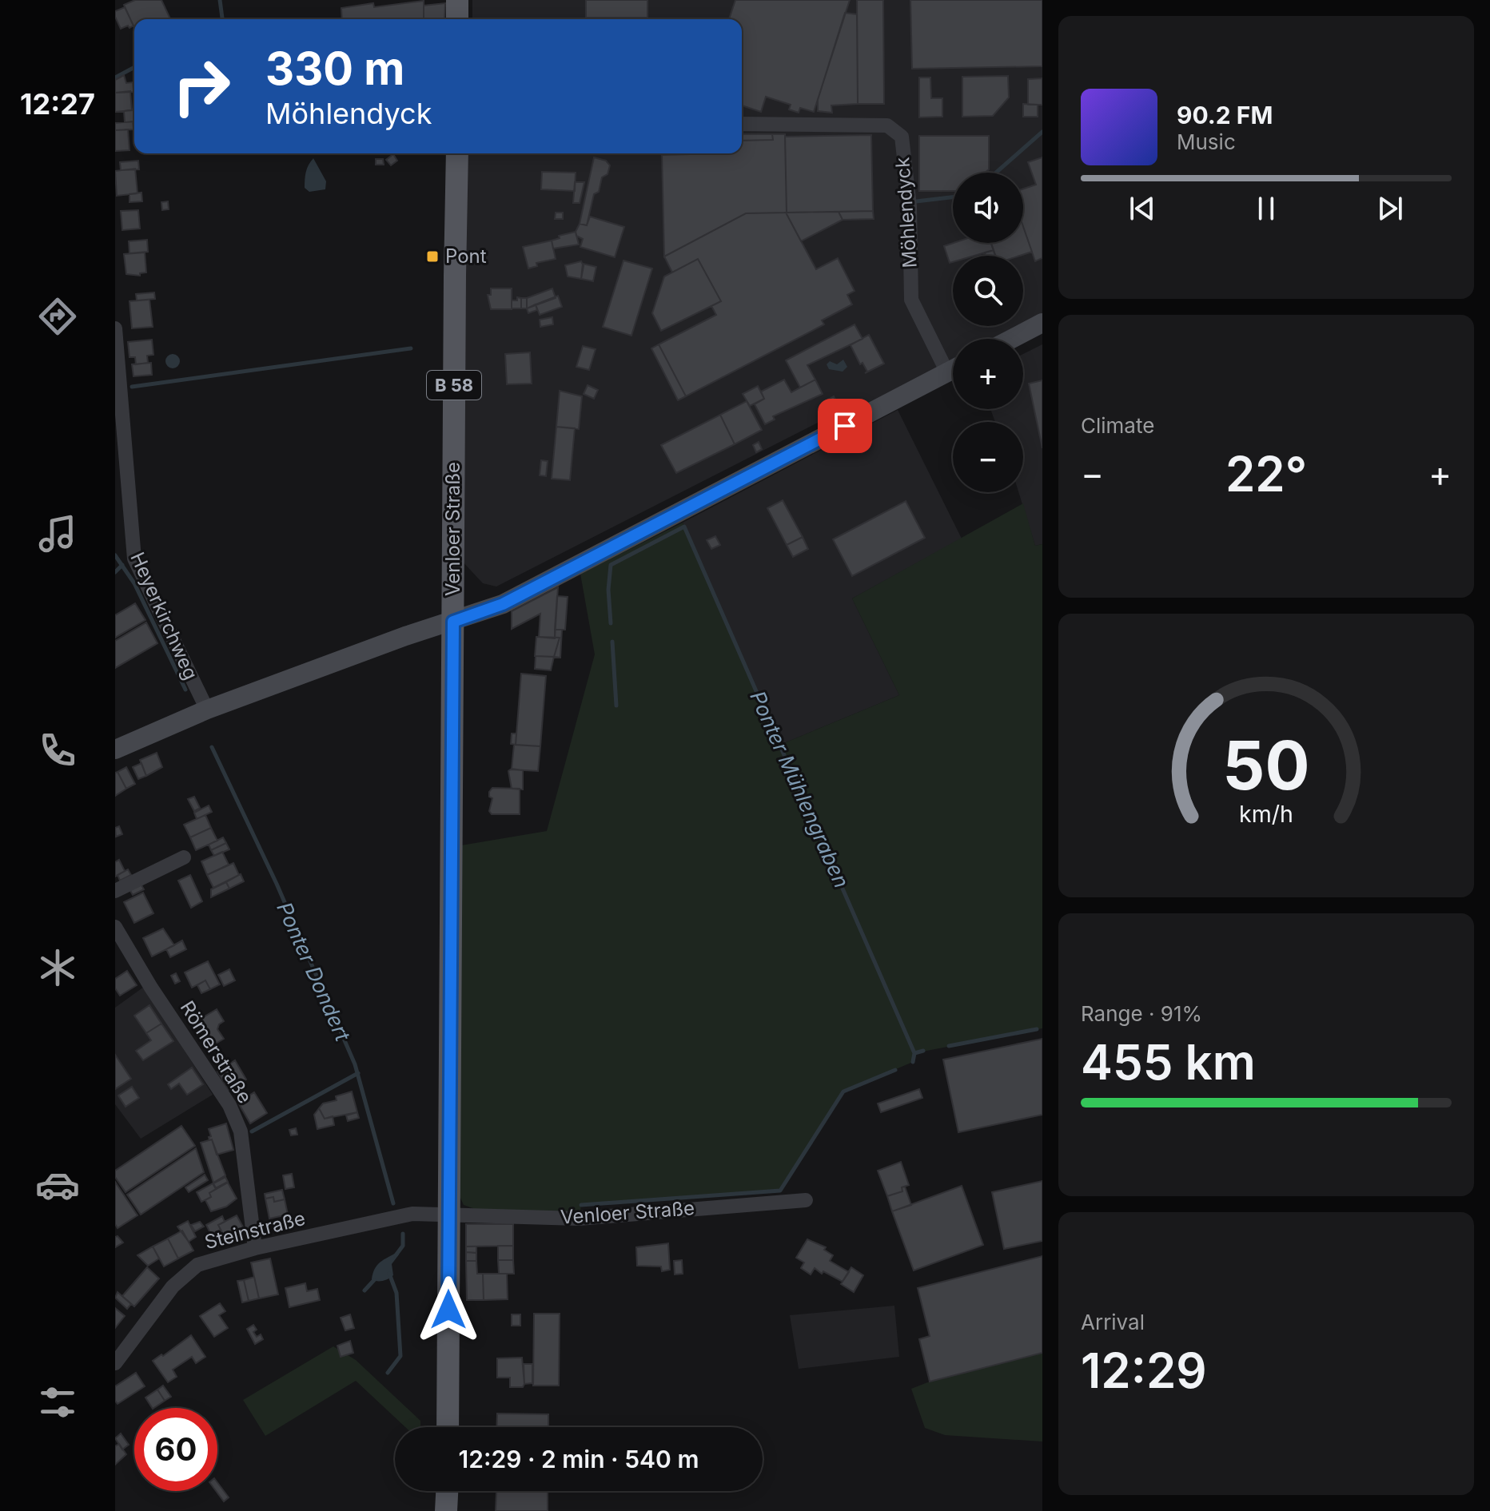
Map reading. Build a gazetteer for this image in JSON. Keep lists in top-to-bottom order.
{
  "streets": {
    "main road": ["B 58", "Venloer Straße"],
    "street": [
      "Möhlendyck",
      "Heyerkirchweg",
      "Römerstraße",
      "Steinstraße"
    ]
  },
  "crossings": [
    ["Möhlendyck", "Venloer Straße"],
    ["Venloer Straße", "Steinstraße"],
    ["Römerstraße", "Steinstraße"]
  ],
  "water": ["Ponter Mühlengraben", "Ponter Dondert"],
  "places": {
    "transit": ["Pont"]
  },
  "page": {
    "tabs": "12:27",
    "turn": ["330 m", "Möhlendyck"],
    "song": ["90.2 FM", "Music"],
    "map_buttons": ["+", "−"],
    "tile": [
      "Climate",
      ["Range · 91%", "455 km"],
      ["Arrival", "12:29"]
    ],
    "heat": ["−", "22°", "+"],
    "limit": "60",
    "trip": "12:29 · 2 min · 540 m",
    "gauge": ["50", "km/h"]
  }
}
